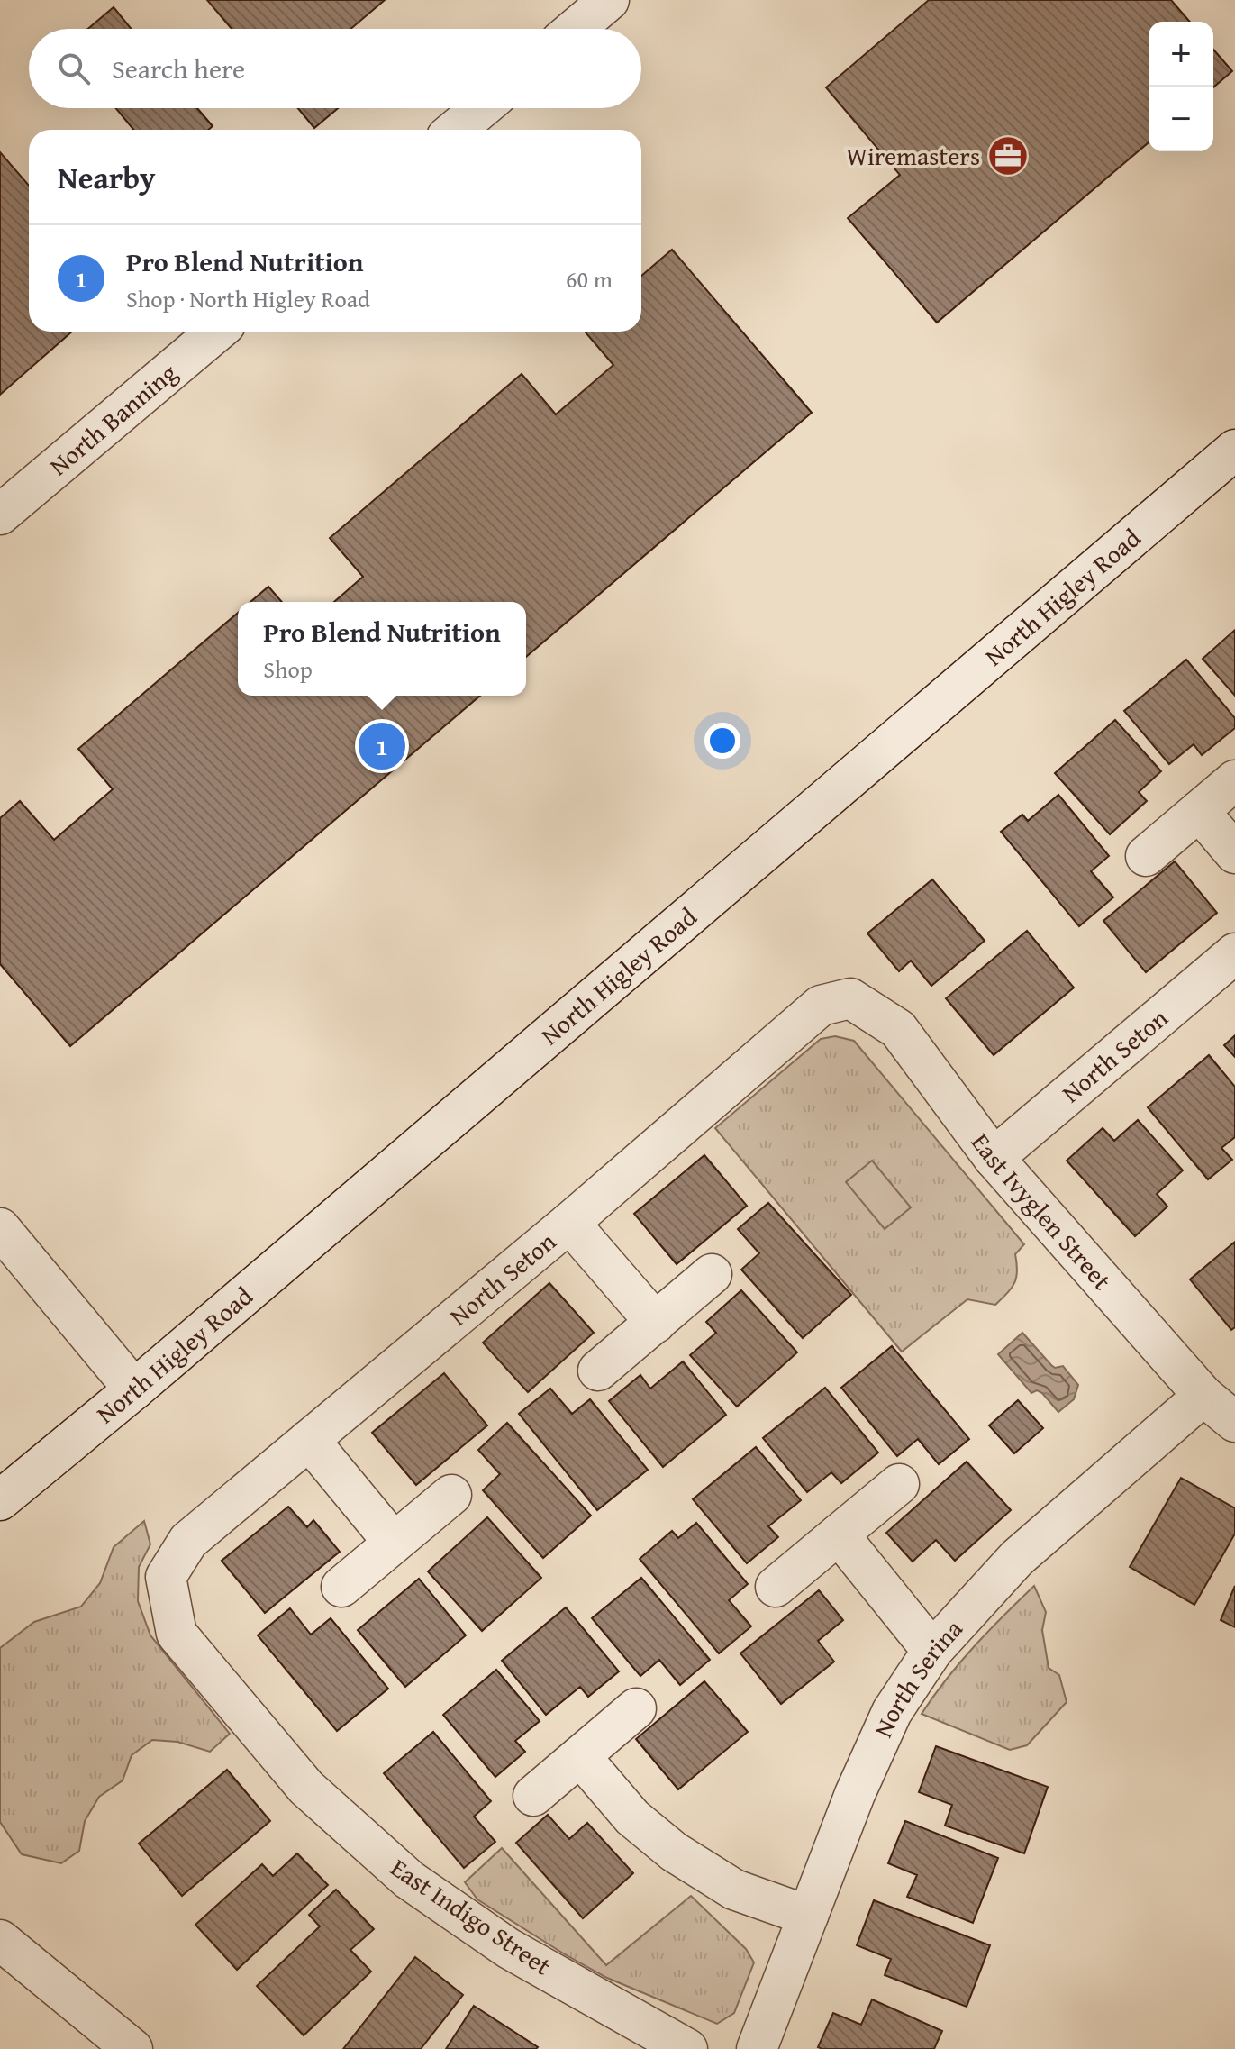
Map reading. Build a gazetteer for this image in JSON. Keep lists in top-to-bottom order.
{
  "streets": {
    "street": [
      "North Banning",
      "North Higley Road",
      "North Seton",
      "East Ivyglen Street",
      "North Serina",
      "East Indigo Street"
    ]
  },
  "crossings": [
    ["North Seton", "East Ivyglen Street"],
    ["North Seton", "East Indigo Street"],
    ["East Ivyglen Street", "North Serina"]
  ],
  "places": {
    "office": ["Wiremasters"]
  },
  "page": {
    "map_buttons": ["+", "−"],
    "search": "Search here",
    "heading": "Nearby",
    "list": [
      {
        "mark": "1",
        "name": "Pro Blend Nutrition",
        "note": "Shop · North Higley Road",
        "value": "60 m"
      }
    ],
    "popup": ["Pro Blend Nutrition", "Shop"],
    "pins": "1"
  }
}
